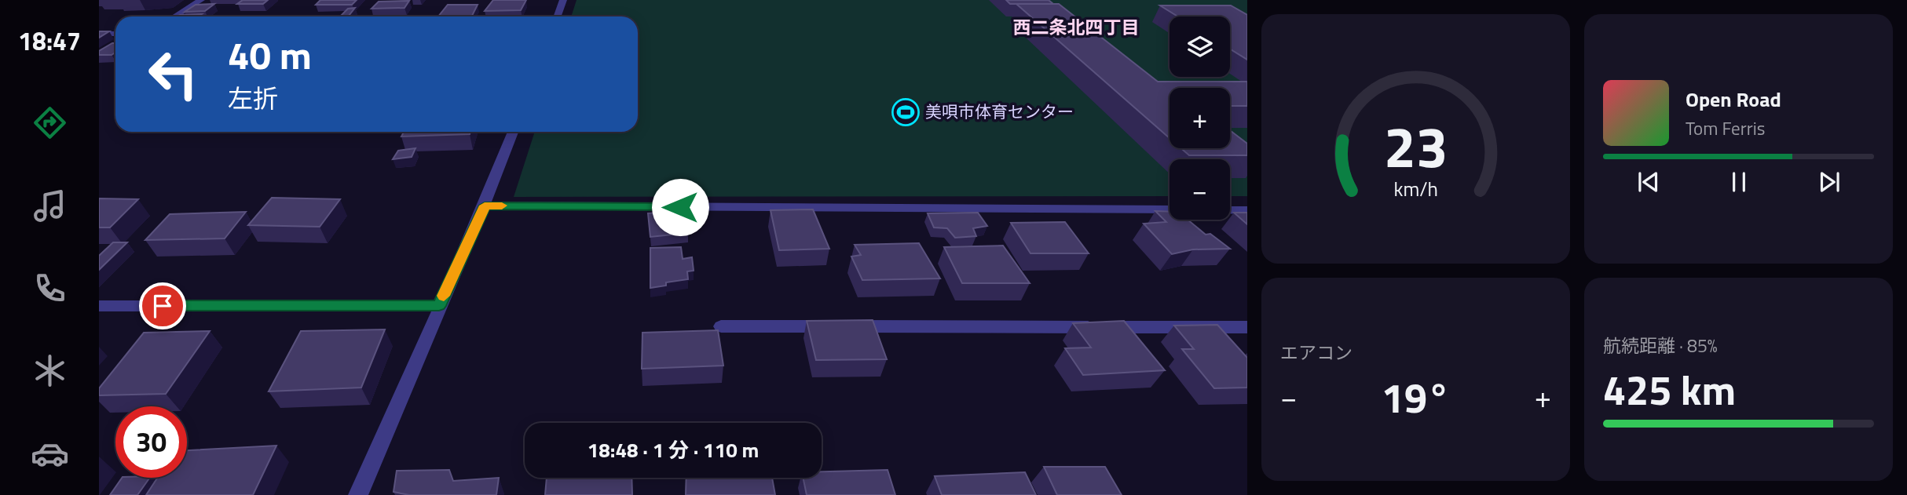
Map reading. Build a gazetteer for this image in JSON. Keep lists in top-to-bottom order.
{
  "districts": ["西二条北四丁目"],
  "places": {
    "sports": ["美唄市体育センター"]
  },
  "page": {
    "tabs": "18:47",
    "map_buttons": ["+", "−"],
    "turn": ["40 m", "左折"],
    "song": ["Open Road", "Tom Ferris"],
    "tile": [
      "エアコン",
      ["航続距離 · 85%", "425 km"]
    ],
    "heat": ["−", "19°", "+"],
    "limit": "30",
    "trip": "18:48 · 1 分 · 110 m",
    "gauge": ["23", "km/h"]
  }
}
